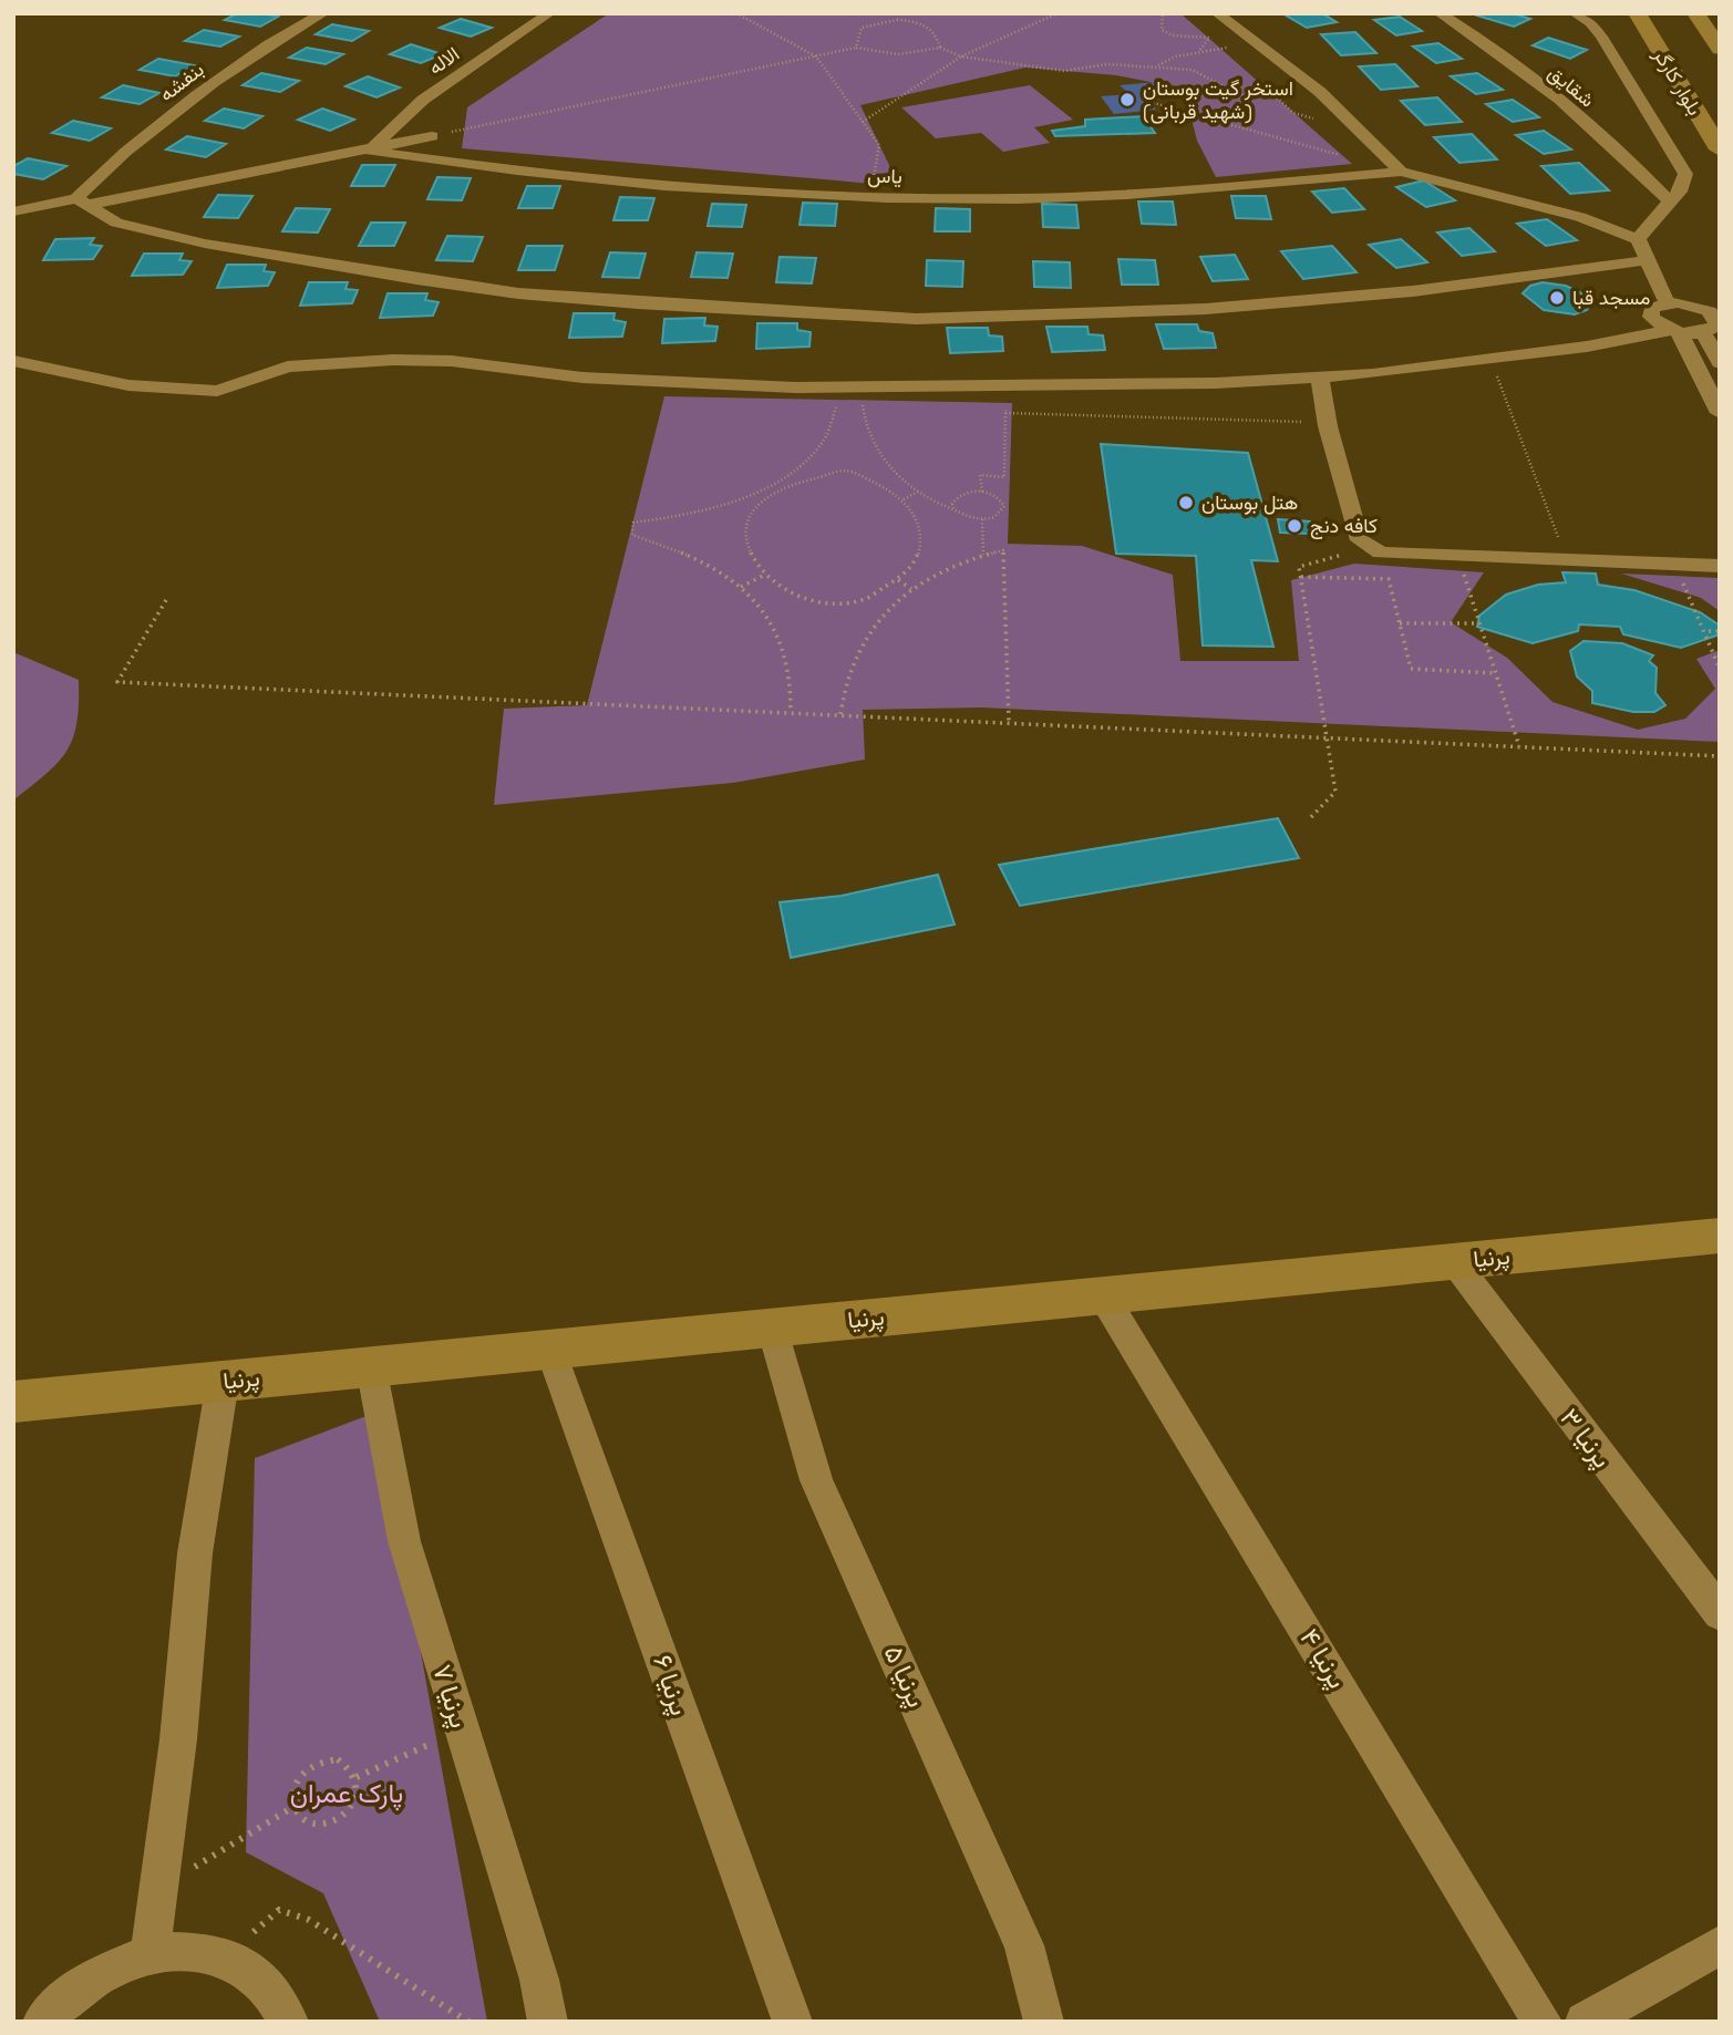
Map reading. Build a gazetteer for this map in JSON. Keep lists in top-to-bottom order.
{
  "streets": {
    "street": [
      "الاله",
      "بنفشه",
      "بلوار کارگر",
      "شقایق",
      "یاس",
      "پرنیا",
      "پرنیا ۳",
      "پرنیا ۴",
      "پرنیا ۵",
      "پرنیا ۶",
      "پرنیا ۷"
    ]
  },
  "crossings": [
    ["الاله", "یاس"],
    ["پرنیا", "پرنیا ۳"],
    ["پرنیا", "پرنیا ۴"],
    ["پرنیا", "پرنیا ۵"],
    ["پرنیا", "پرنیا ۶"],
    ["پرنیا", "پرنیا ۷"]
  ],
  "parks": ["پارک عمران"],
  "places": [
    "استخر گیت بوستان (شهید قربانی)",
    "مسجد قبا",
    "هتل بوستان",
    "کافه دنج"
  ]
}
